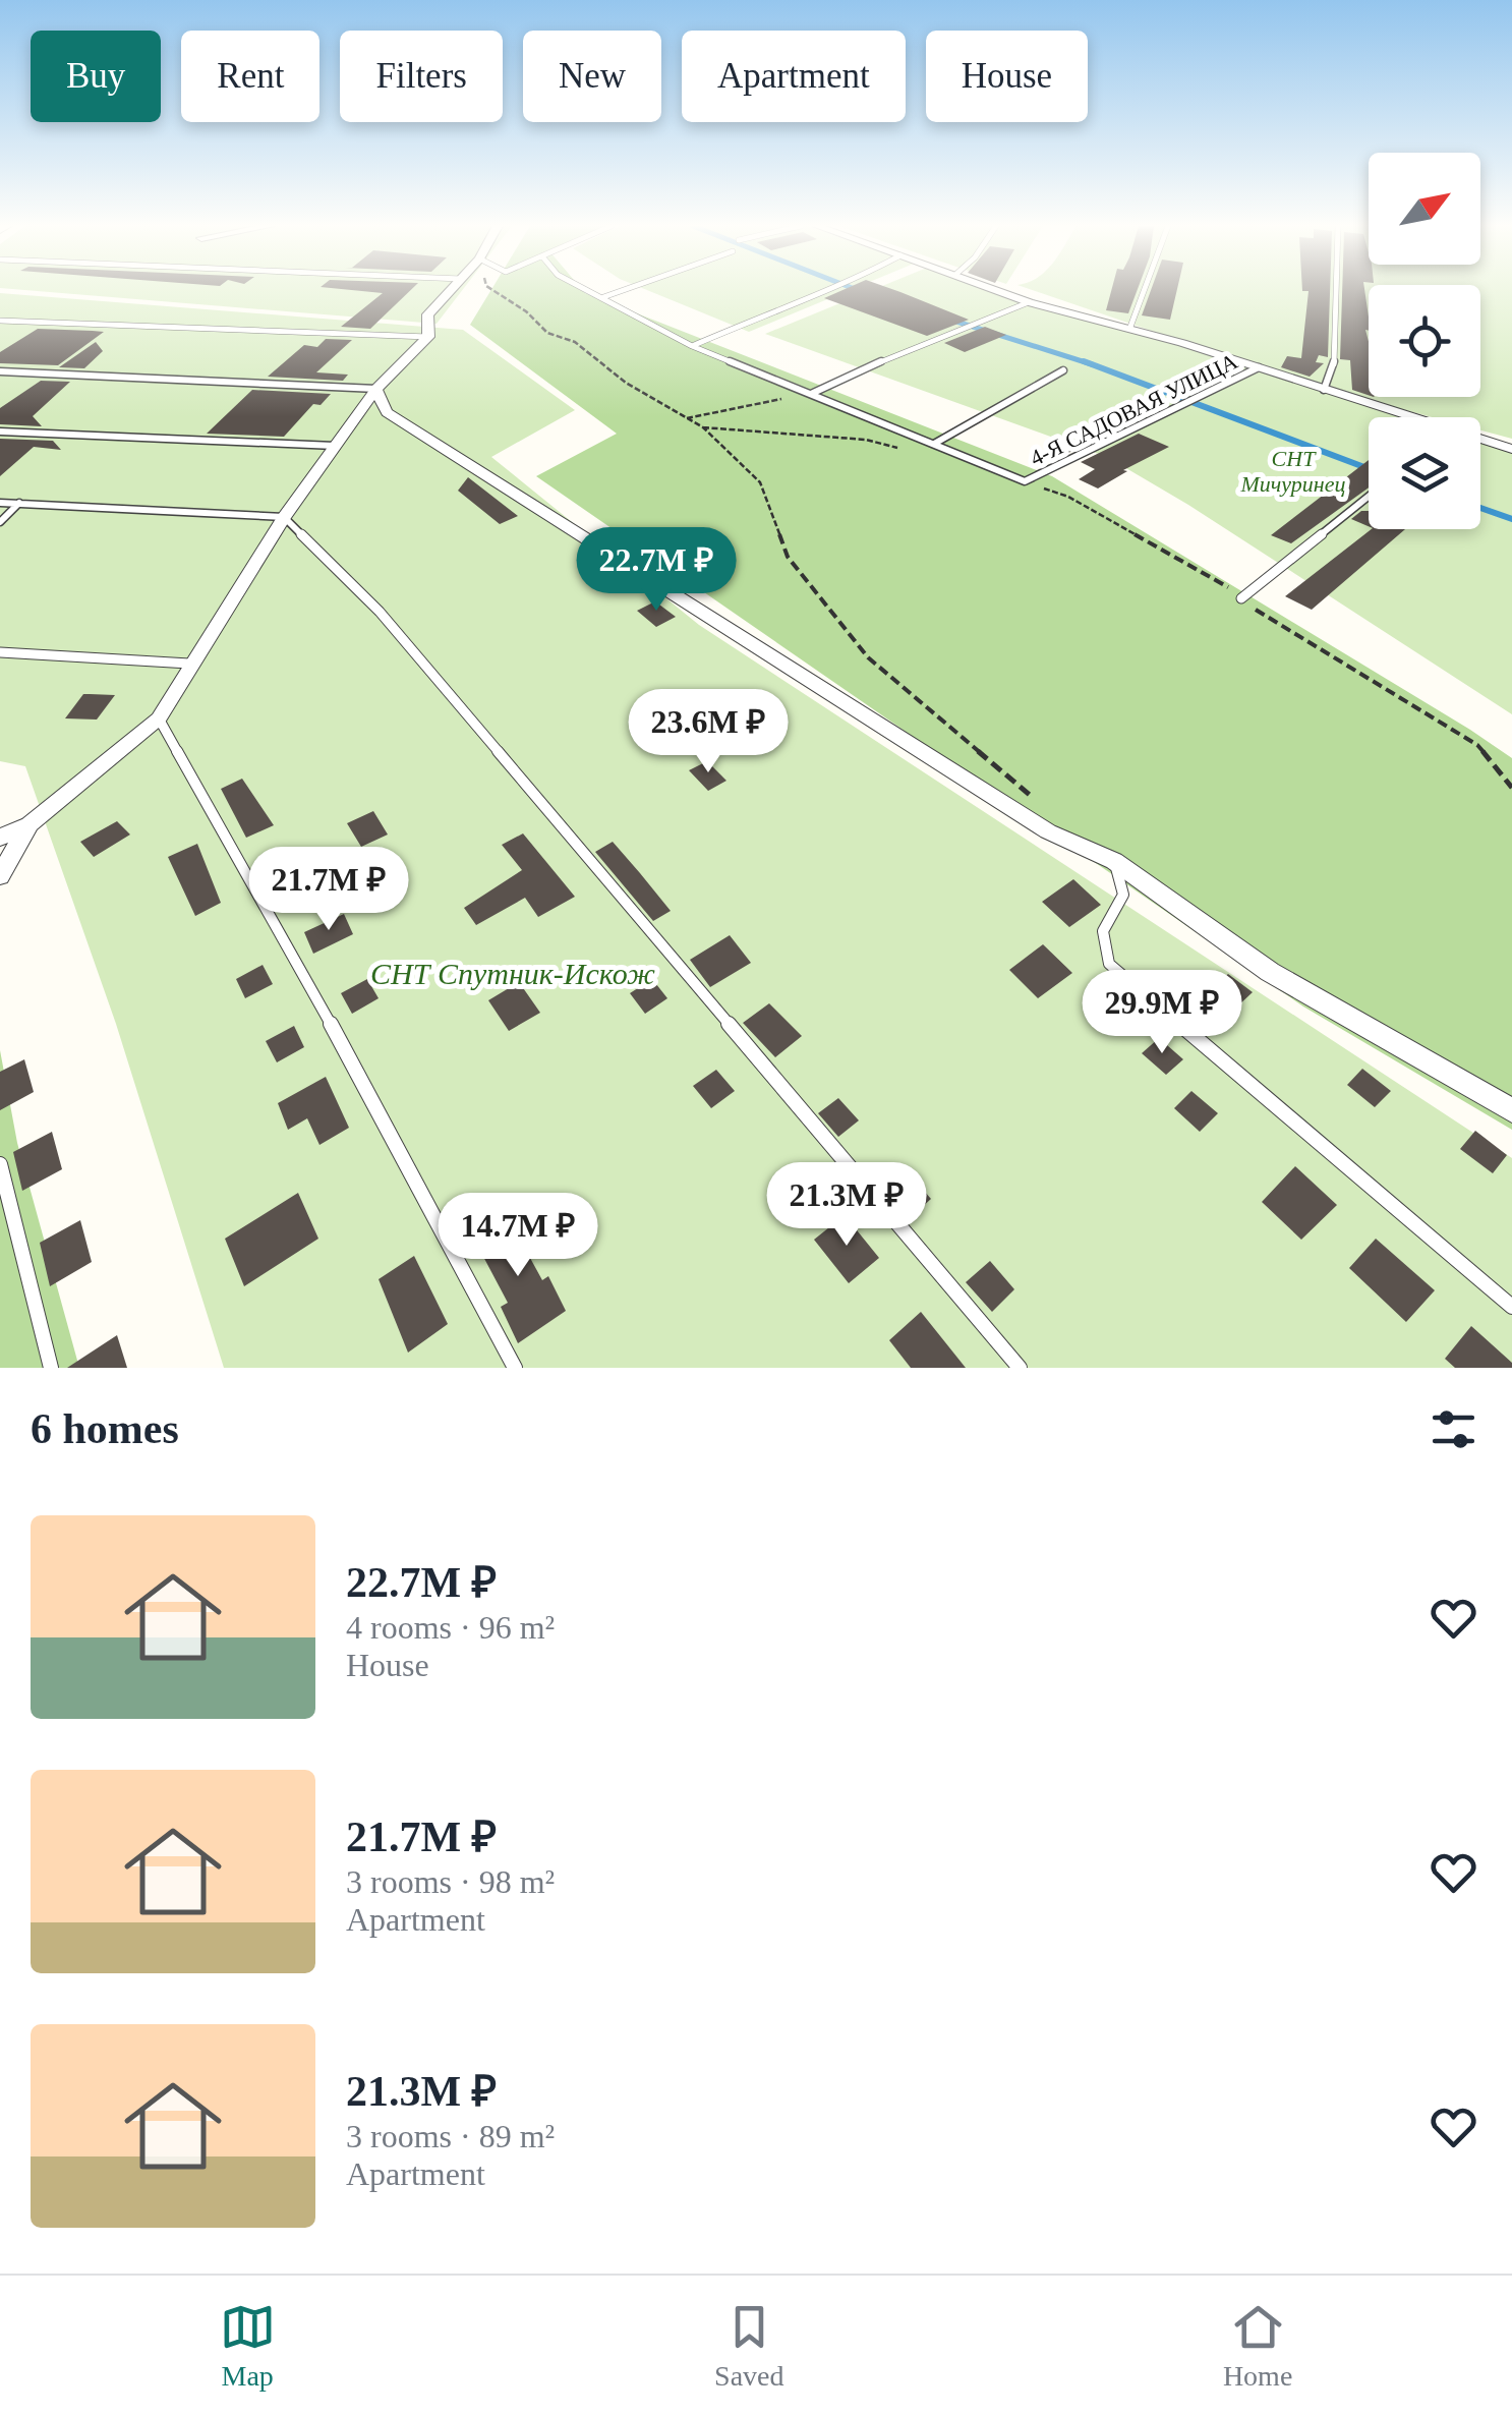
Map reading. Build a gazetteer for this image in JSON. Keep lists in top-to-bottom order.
{
  "streets": {
    "lane": ["4-Я САДОВАЯ УЛИЦА"]
  },
  "parks": ["СНТ Мичуринец", "СНТ Спутник-Искож"],
  "north": "top right",
  "page": {
    "chip": [
      "Buy",
      "Rent",
      "Filters",
      "New",
      "Apartment",
      "House"
    ],
    "price": [
      "22.7M ₽",
      "23.6M ₽",
      "21.7M ₽",
      "29.9M ₽",
      "21.3M ₽",
      "14.7M ₽"
    ],
    "heading": "6 homes",
    "list": [
      {
        "name": "22.7M ₽",
        "note": "4 rooms · 96 m² · House"
      },
      {
        "name": "21.7M ₽",
        "note": "3 rooms · 98 m² · Apartment"
      },
      {
        "name": "21.3M ₽",
        "note": "3 rooms · 89 m² · Apartment"
      }
    ],
    "tabs": ["Map", "Saved", "Home"]
  }
}
